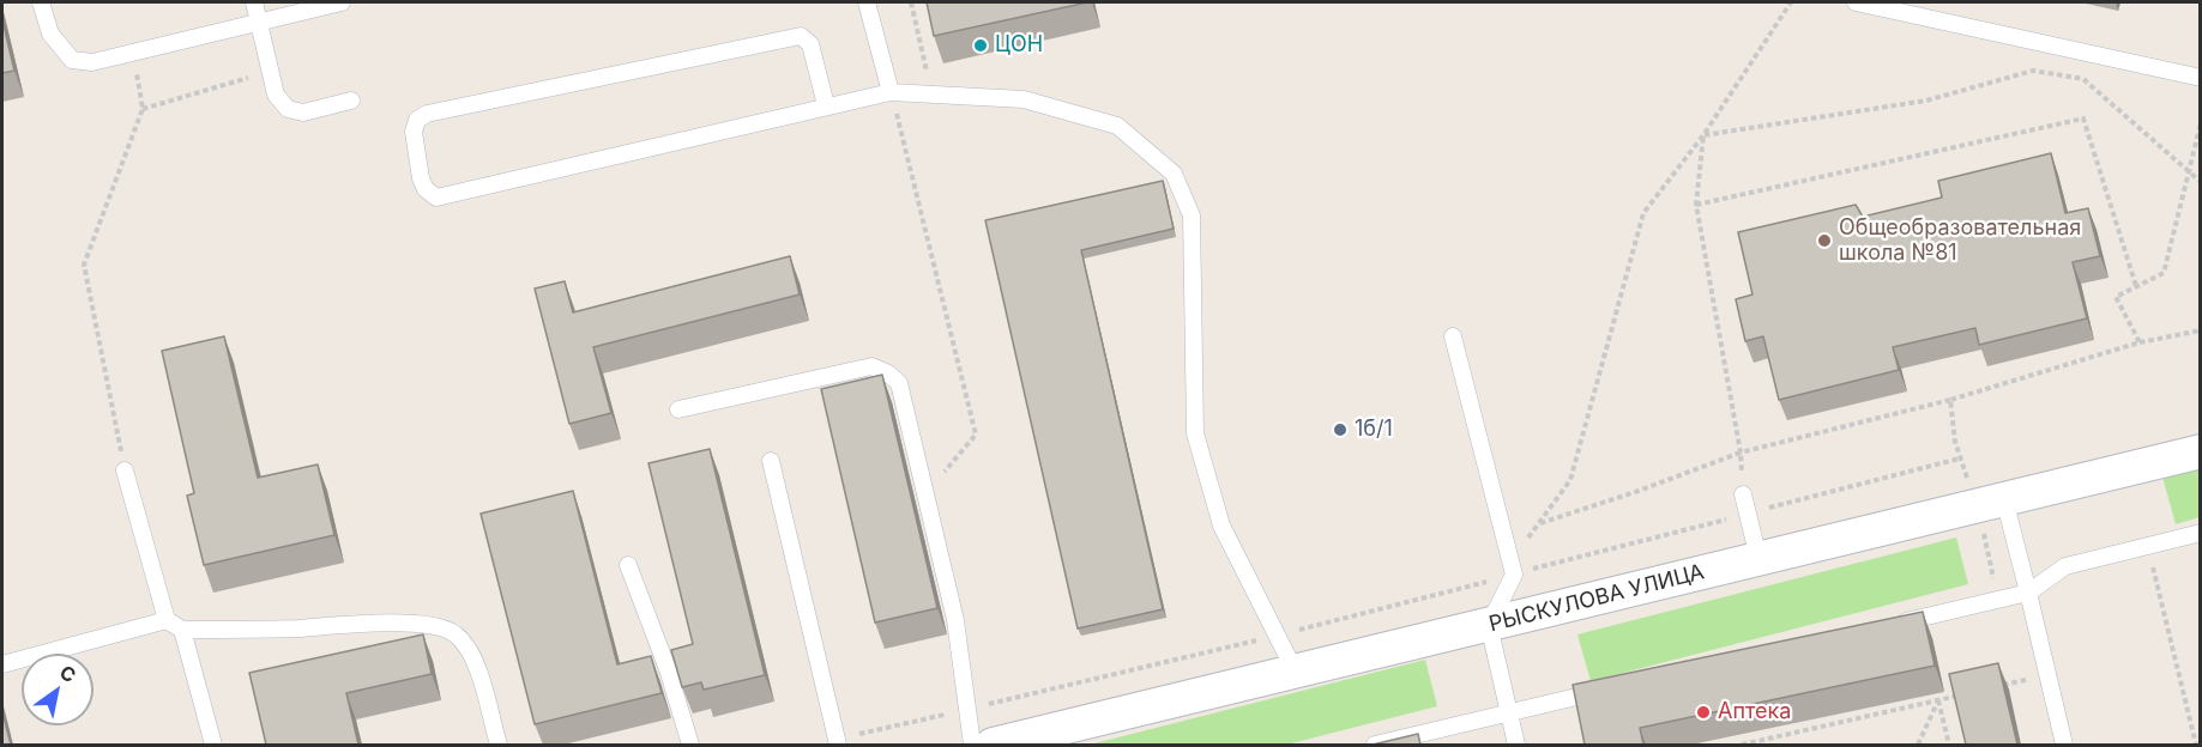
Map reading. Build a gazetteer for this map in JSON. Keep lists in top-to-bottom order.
{
  "streets": {
    "street": ["РЫСКУЛОВА УЛИЦА"]
  },
  "places": [
    "ЦОН",
    "Общеобразовательная школа №81",
    "1б/1",
    "Аптека"
  ],
  "north": "top right"
}
